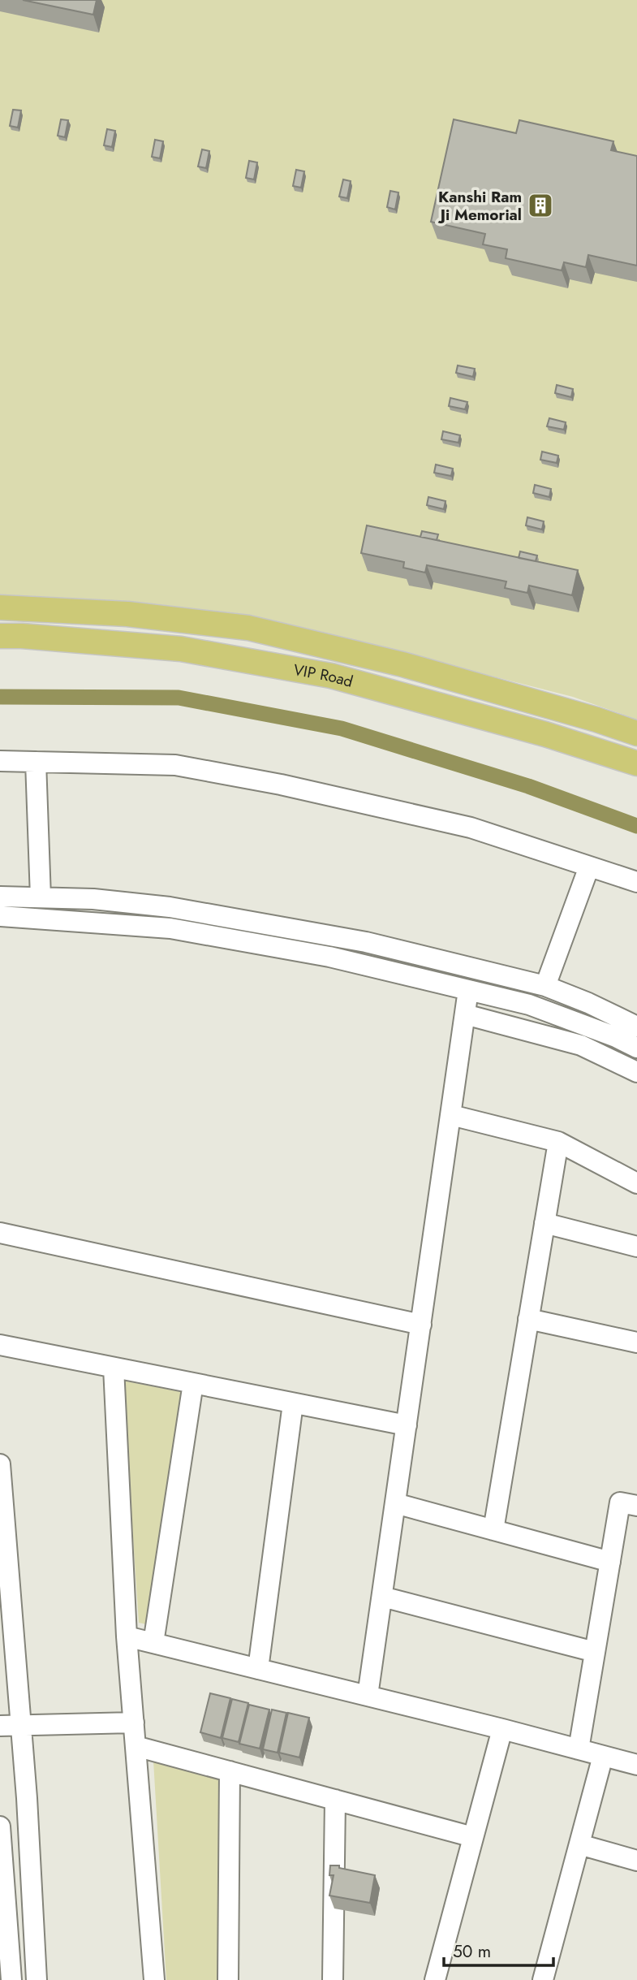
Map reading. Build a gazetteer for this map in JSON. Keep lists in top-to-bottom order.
{
  "streets": {
    "main road": ["VIP Road"]
  },
  "places": {
    "building": ["Kanshi Ram Ji Memorial"]
  },
  "scale_bar": "50 m"
}
